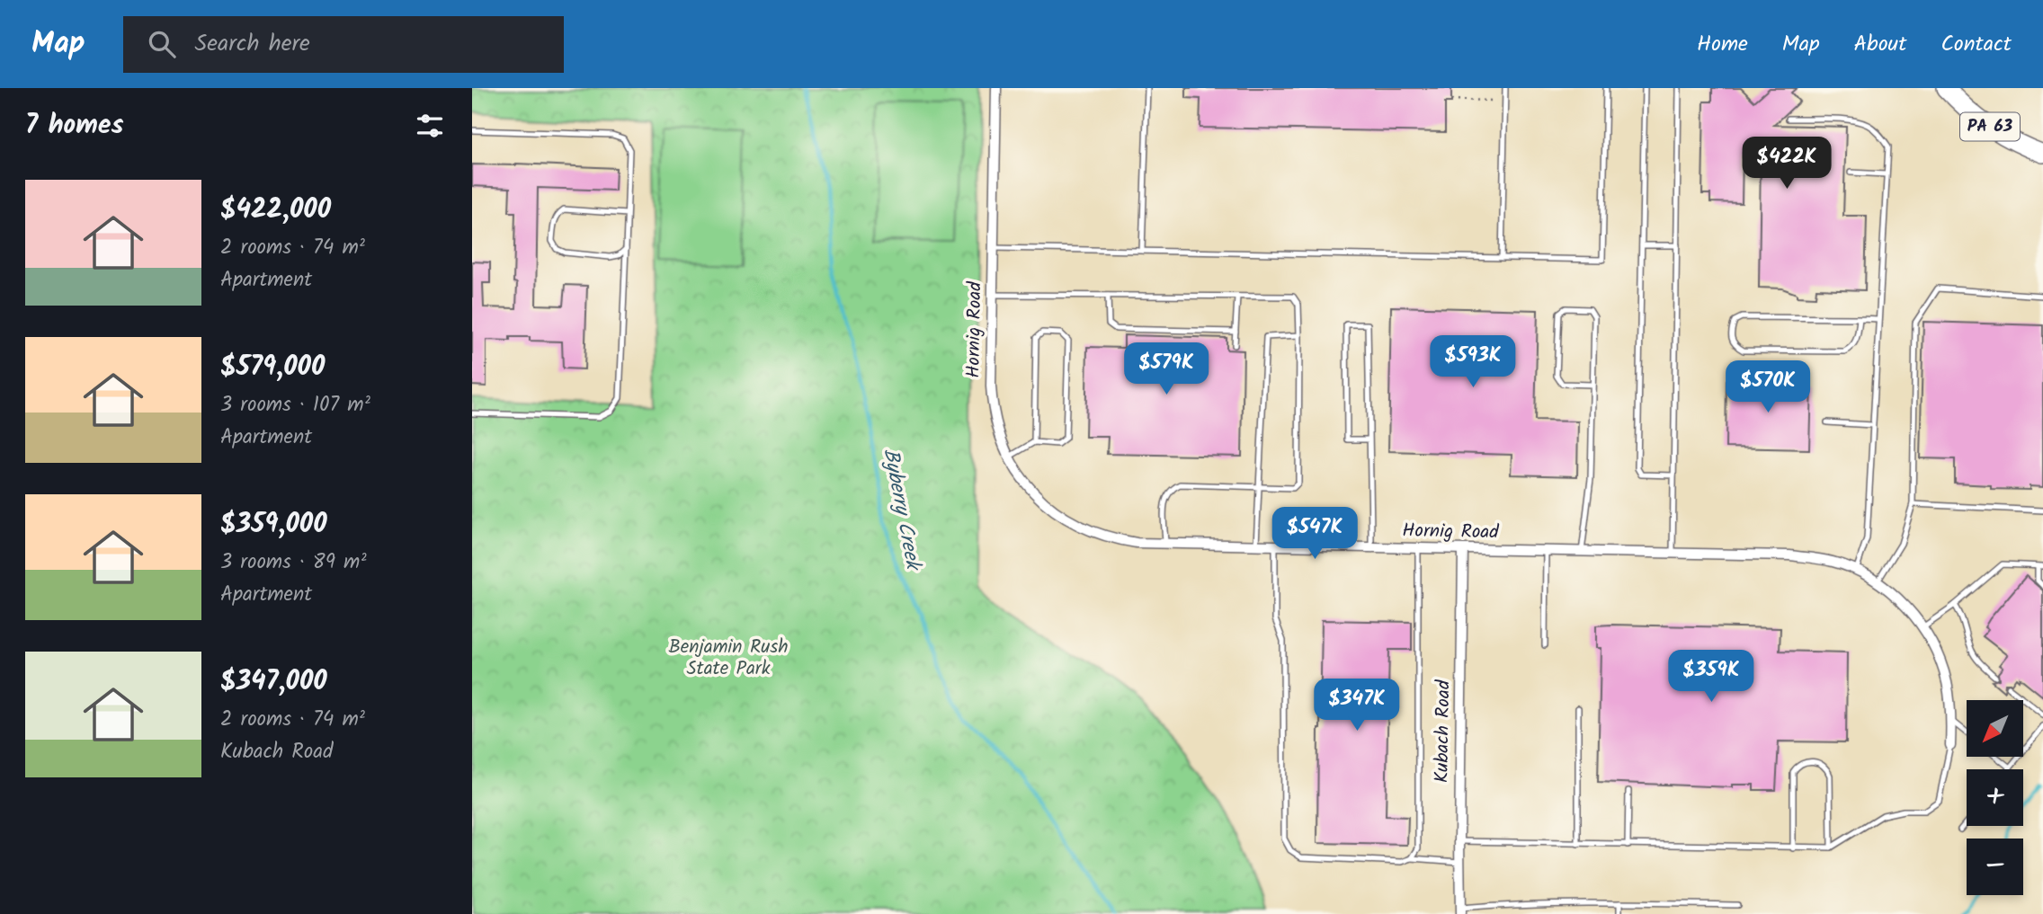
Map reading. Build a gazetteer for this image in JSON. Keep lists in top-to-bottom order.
{
  "streets": {
    "highway": ["PA 63"],
    "street": ["Hornig Road", "Kubach Road"]
  },
  "crossings": [
    ["Hornig Road", "Kubach Road"]
  ],
  "water": ["Byberry Creek"],
  "parks": ["Benjamin Rush State Park"],
  "north": "bottom left",
  "page": {
    "header": "Map",
    "search": "Search here",
    "nav": [
      "Home",
      "Map",
      "About",
      "Contact"
    ],
    "heading": "7 homes",
    "price": [
      "$422K",
      "$593K",
      "$579K",
      "$570K",
      "$547K",
      "$359K",
      "$347K"
    ],
    "list": [
      {
        "name": "$422,000",
        "note": "2 rooms · 74 m² · Apartment"
      },
      {
        "name": "$579,000",
        "note": "3 rooms · 107 m² · Apartment"
      },
      {
        "name": "$359,000",
        "note": "3 rooms · 89 m² · Apartment"
      },
      {
        "name": "$347,000",
        "note": "2 rooms · 74 m² · Kubach Road"
      }
    ],
    "map_buttons": ["+", "−"]
  }
}
